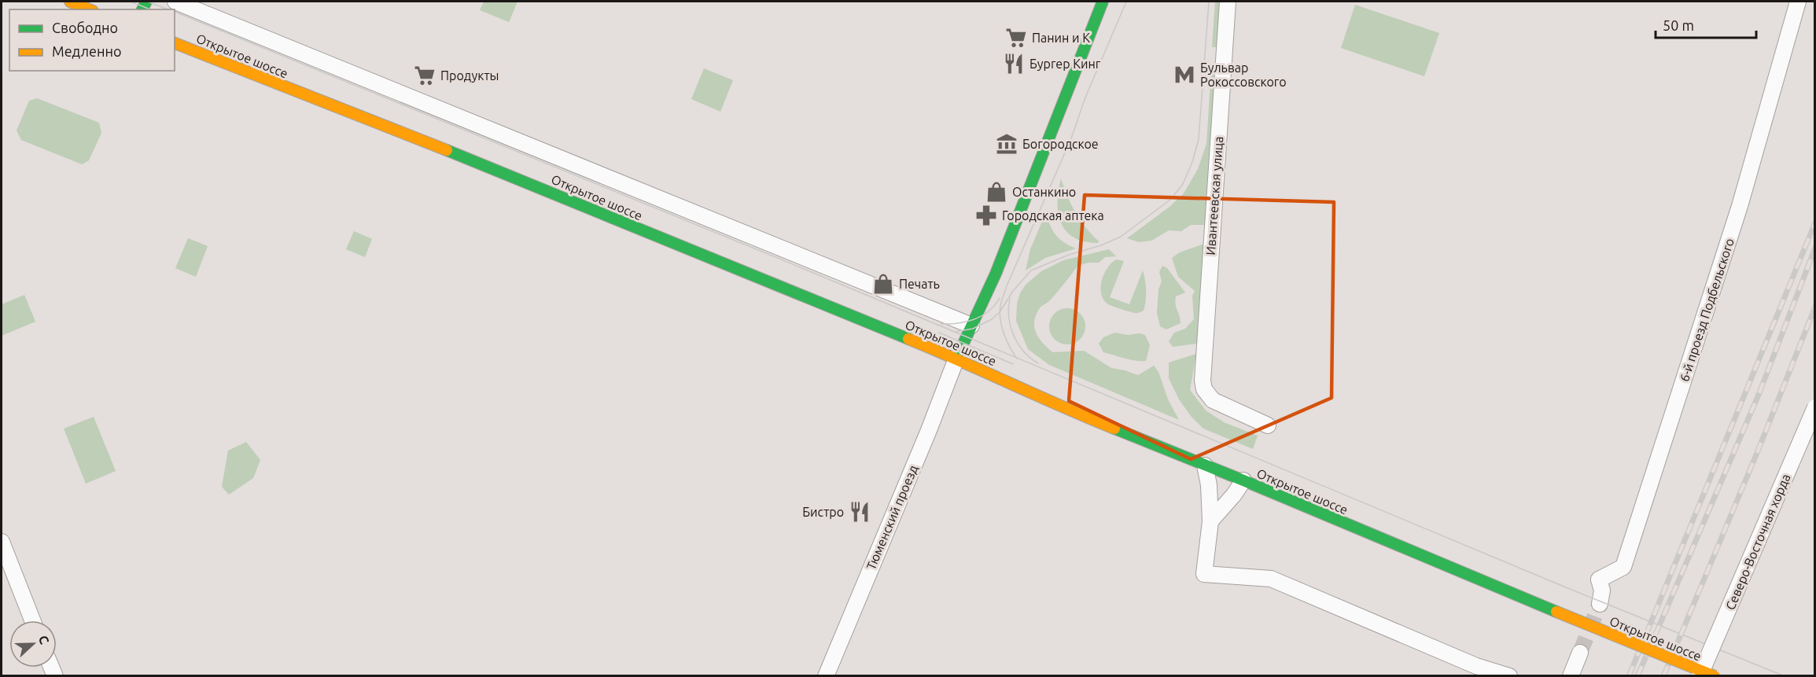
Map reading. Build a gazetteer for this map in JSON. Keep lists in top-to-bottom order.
{
  "streets": {
    "main road": ["Открытое шоссе"],
    "street": [
      "Ивантеевская улица",
      "6-й проезд Подбельского",
      "Тюменский проезд",
      "Северо-Восточная хорда"
    ]
  },
  "crossings": [
    ["Открытое шоссе", "Тюменский проезд"]
  ],
  "places": {
    "supermarket": ["Панин и К", "Продукты"],
    "restaurant": ["Бургер Кинг", "Бистро"],
    "metro station": ["Бульвар Рокоссовского"],
    "museum": ["Богородское"],
    "shop": ["Останкино", "Печать"],
    "pharmacy": ["Городская аптека"]
  },
  "legend": ["Свободно", "Медленно"],
  "scale_bar": "50 m",
  "north": "right"
}
